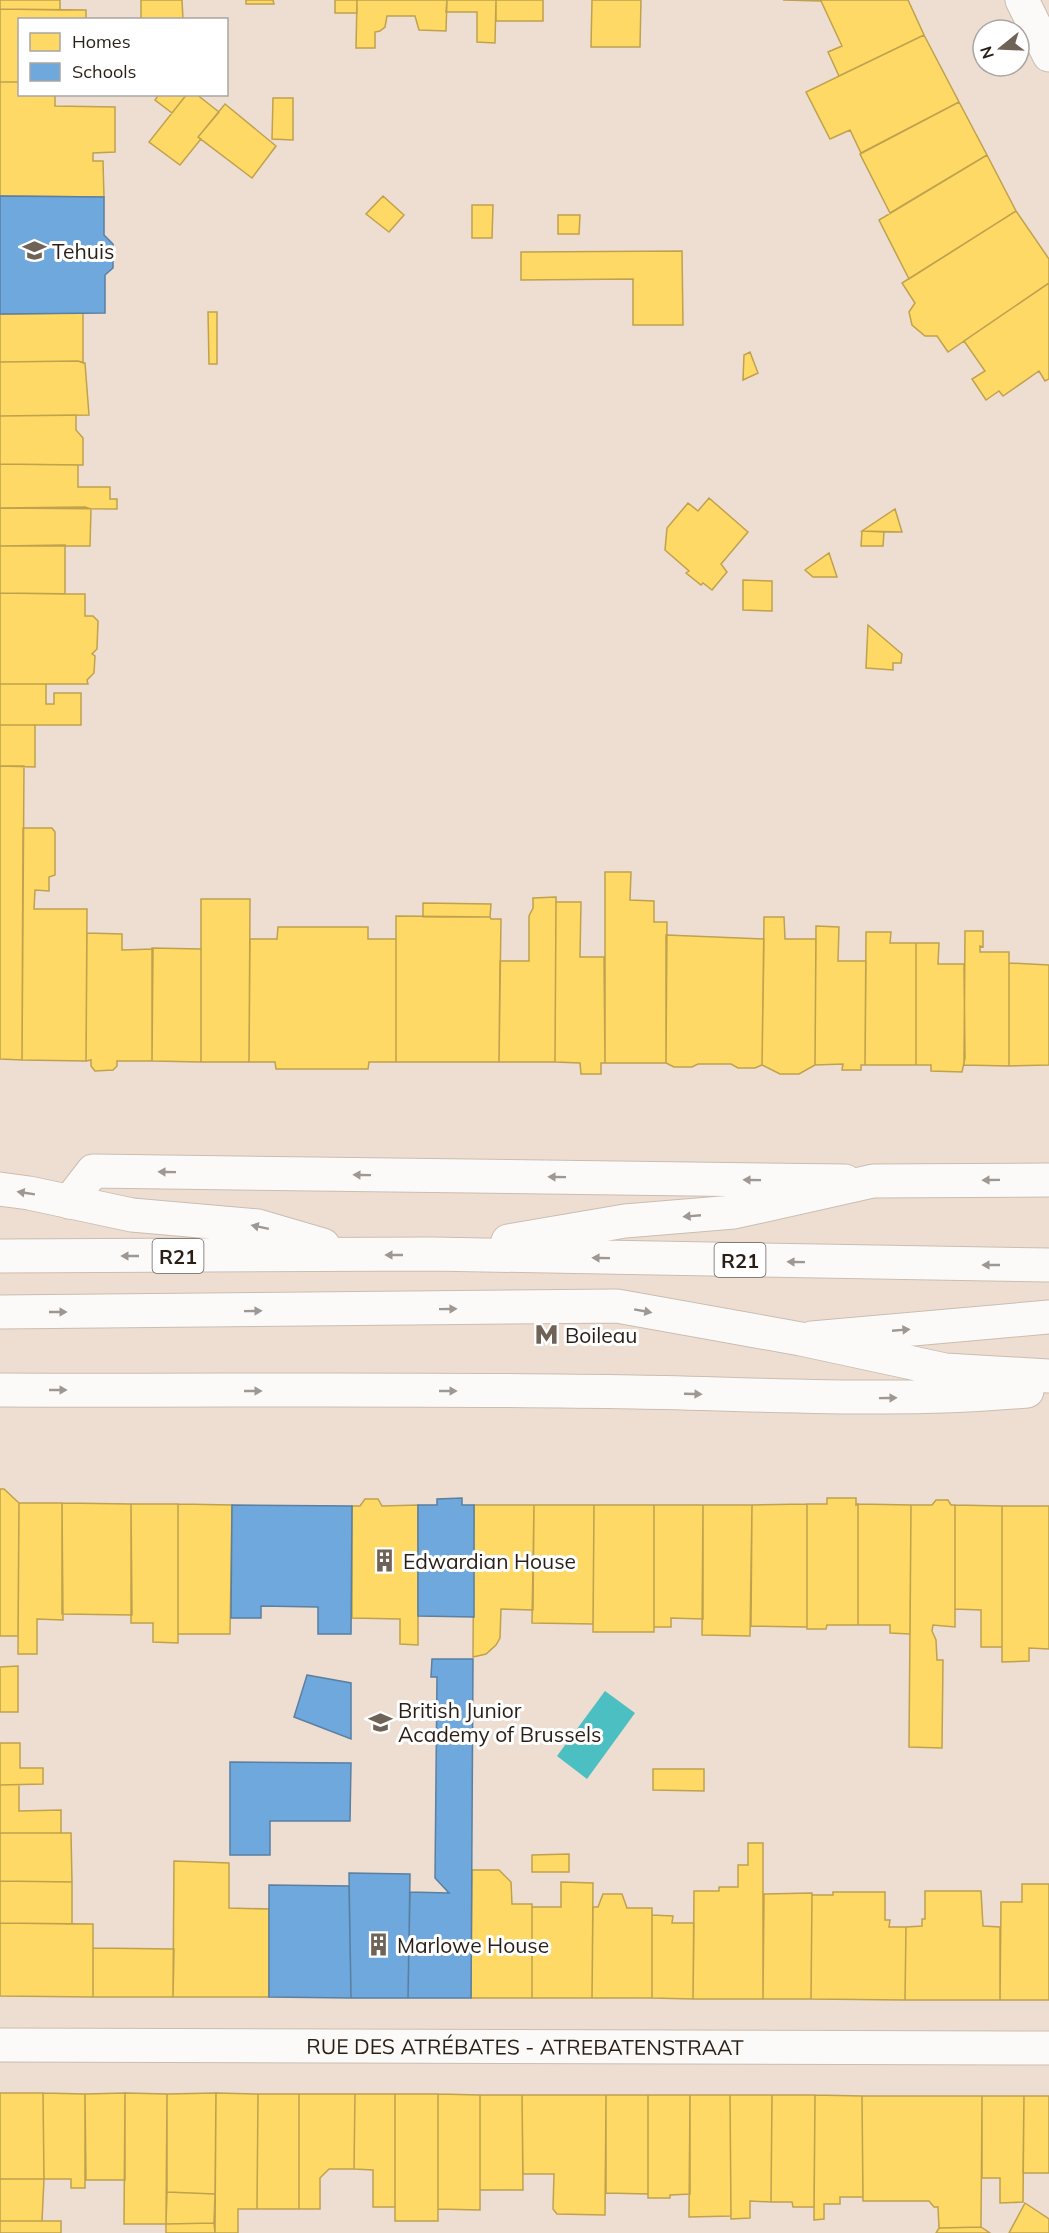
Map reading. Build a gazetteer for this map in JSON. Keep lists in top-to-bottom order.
{
  "streets": {
    "main road": ["R21", "RUE DES ATRÉBATES - ATREBATENSTRAAT"]
  },
  "places": {
    "school or university": ["Tehuis", "British Junior Academy of Brussels"],
    "metro station": ["Boileau"],
    "building": ["Edwardian House", "Marlowe House"]
  },
  "legend": ["Homes", "Schools"],
  "north": "left"
}
